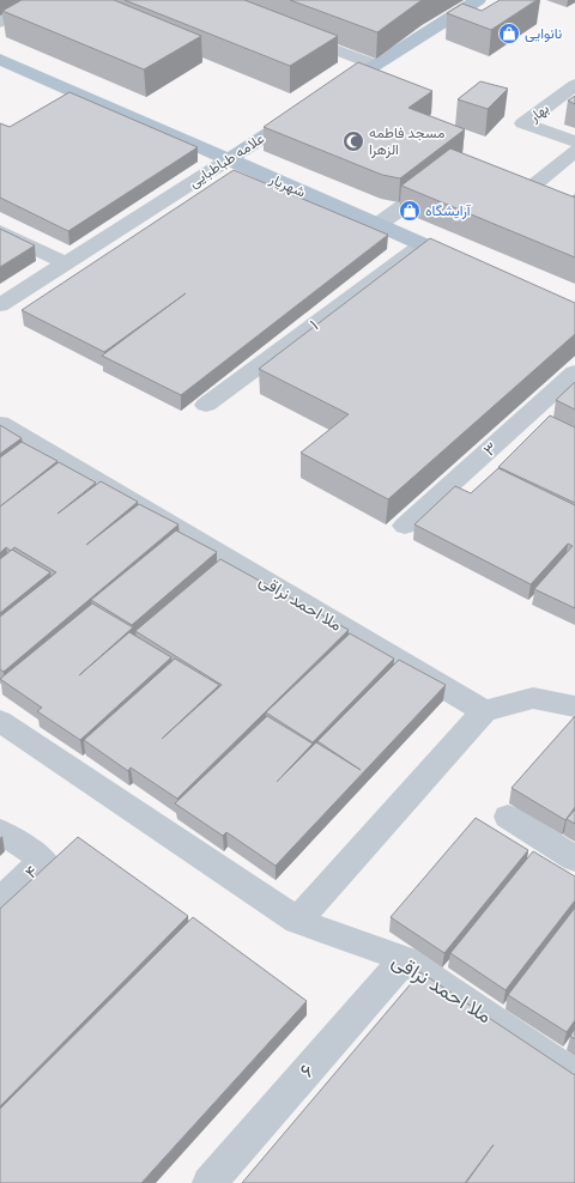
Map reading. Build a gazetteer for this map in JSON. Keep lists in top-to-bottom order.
{
  "streets": {
    "main road": ["علامه طباطبایی", "شهریار"],
    "street": [
      "بهار",
      "۱",
      "۳",
      "ملا احمد نراقی",
      "۴",
      "۶"
    ]
  },
  "crossings": [
    ["علامه طباطبایی", "شهریار"],
    ["شهریار", "۱"],
    ["ملا احمد نراقی", "۶"]
  ],
  "places": {
    "shop": ["نانوایی", "آرایشگاه"],
    "mosque": ["مسجد فاطمه الزهرا"]
  }
}
